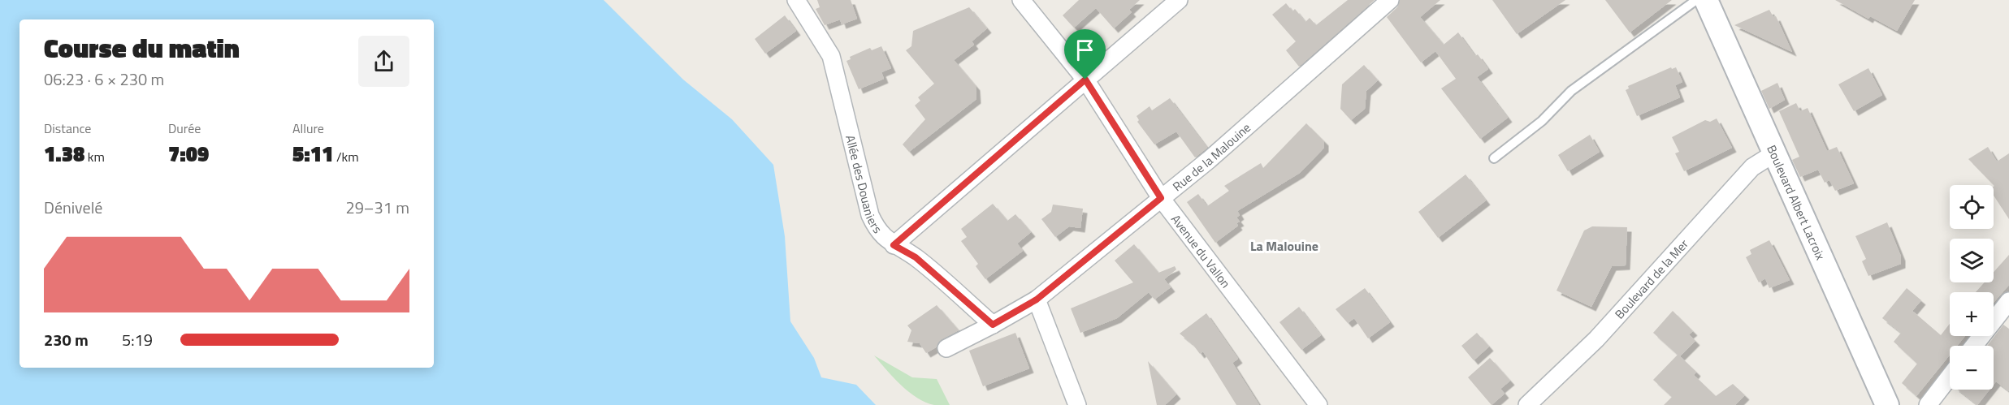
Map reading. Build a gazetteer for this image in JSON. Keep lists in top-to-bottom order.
{
  "streets": {
    "street": [
      "Rue de la Malouine",
      "Allée des Douaniers",
      "Boulevard Albert Lacroix",
      "Avenue du Vallon",
      "Boulevard de la Mer"
    ]
  },
  "crossings": [
    ["Rue de la Malouine", "Allée des Douaniers"],
    ["Rue de la Malouine", "Avenue du Vallon"],
    ["Boulevard Albert Lacroix", "Boulevard de la Mer"]
  ],
  "districts": ["La Malouine"],
  "page": {
    "heading": ["Course du matin", "06:23 · 6 × 230 m"],
    "stats": [
      ["Distance", "1.38 km"],
      ["Durée", "7:09"],
      ["Allure", "5:11 /km"]
    ],
    "map_buttons": ["+", "−"],
    "chart": ["Dénivelé", "29–31 m"],
    "list": [
      {
        "name": "230 m",
        "note": "5:19"
      }
    ]
  }
}
